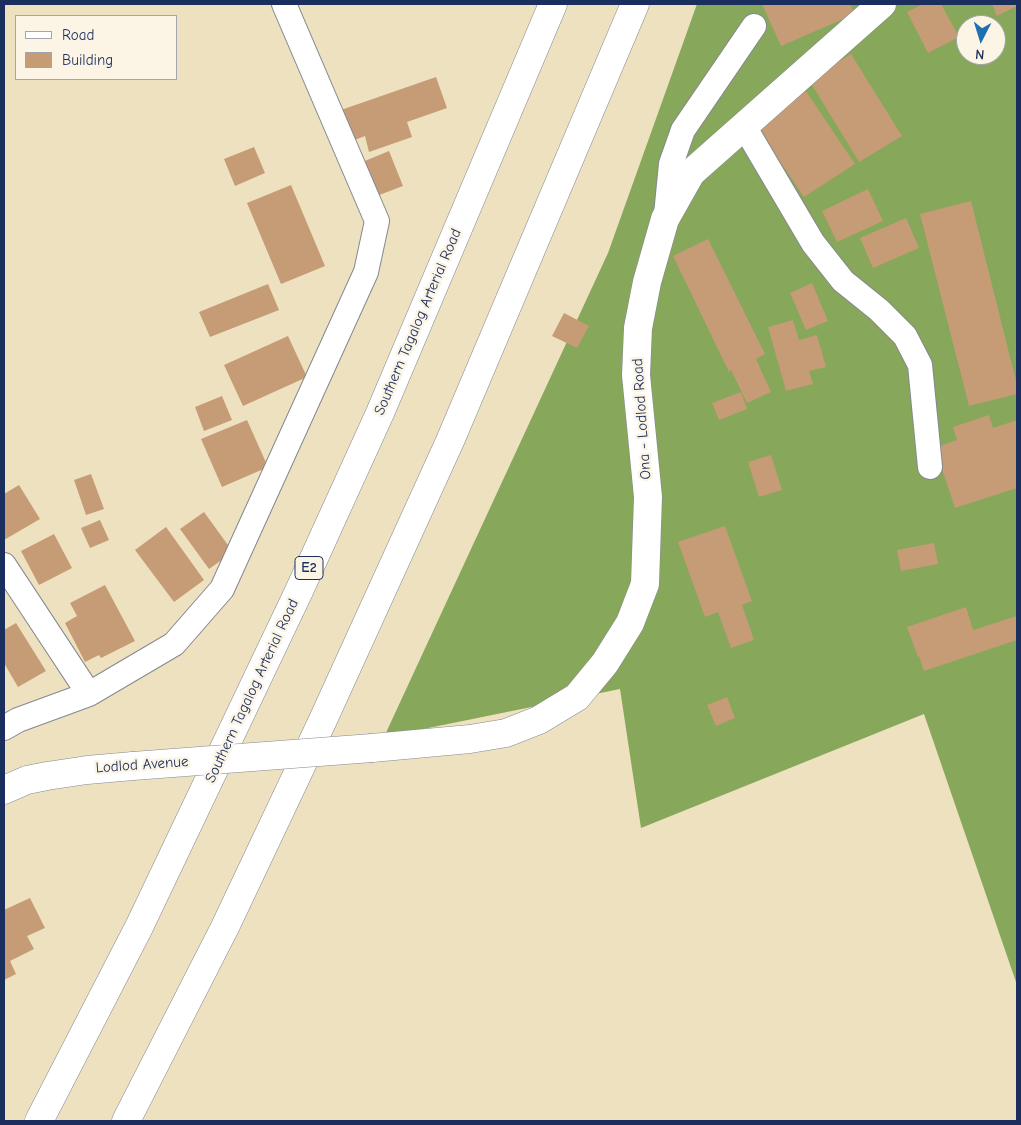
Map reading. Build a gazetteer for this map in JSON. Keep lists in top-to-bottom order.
{
  "streets": {
    "main road": [
      "Southern Tagalog Arterial Road",
      "Ona - Lodlod Road",
      "E2",
      "Lodlod Avenue"
    ]
  },
  "crossings": [
    ["Ona - Lodlod Road", "Lodlod Avenue"]
  ],
  "legend": ["Road", "Building"],
  "north": "bottom"
}
